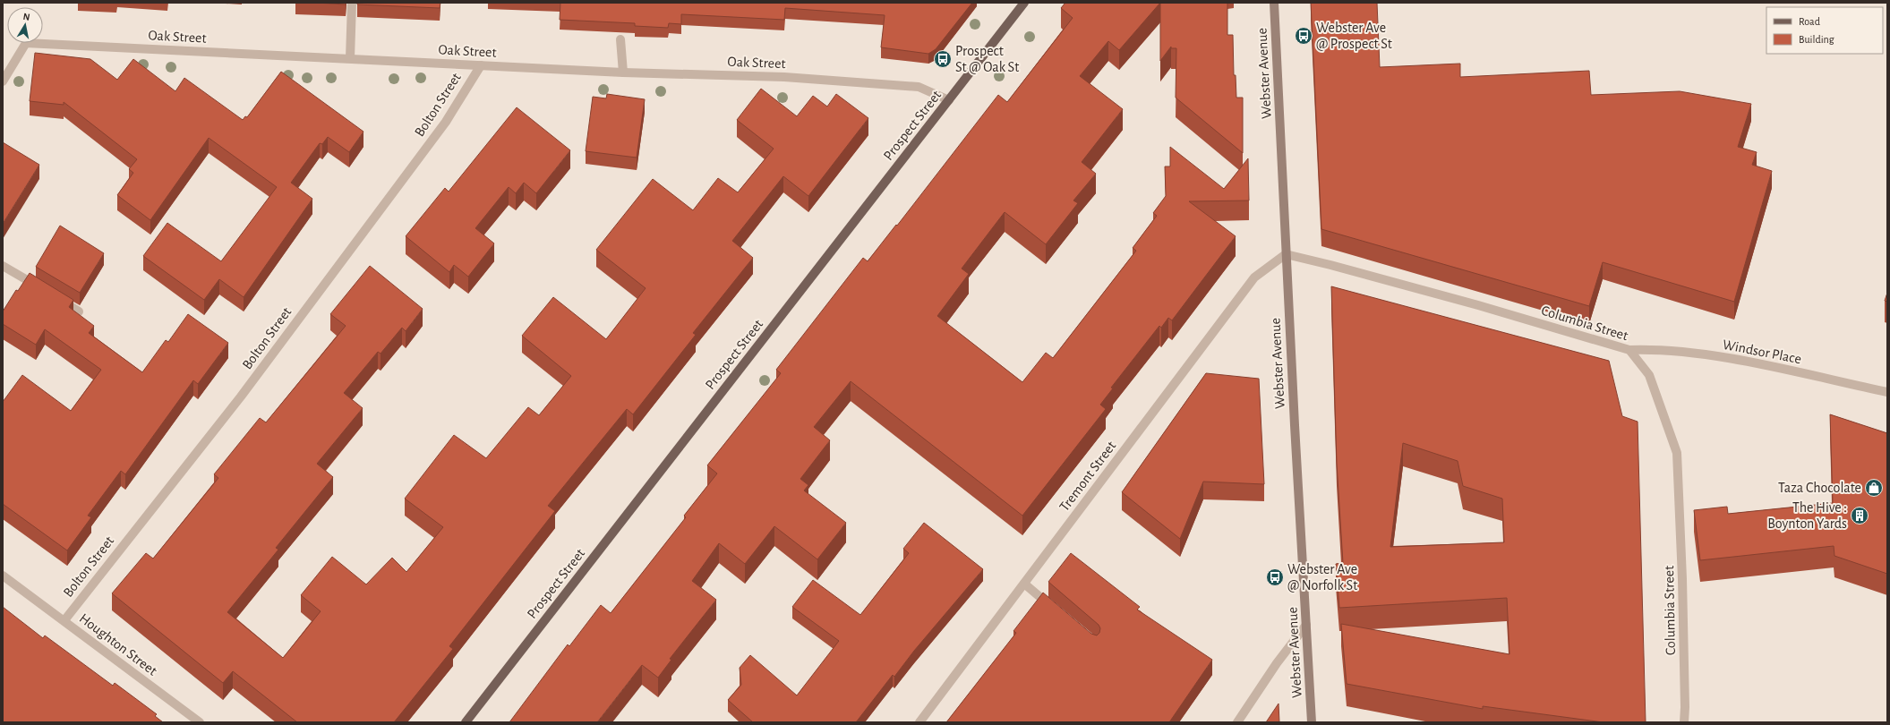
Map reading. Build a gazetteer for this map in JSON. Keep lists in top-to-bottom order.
{
  "streets": {
    "main road": ["Webster Avenue", "Prospect Street"],
    "street": [
      "Oak Street",
      "Bolton Street",
      "Columbia Street",
      "Windsor Place",
      "Tremont Street",
      "Houghton Street"
    ]
  },
  "crossings": [
    ["Oak Street", "Bolton Street"],
    ["Oak Street", "Prospect Street"],
    ["Webster Avenue", "Columbia Street"],
    ["Webster Avenue", "Tremont Street"],
    ["Bolton Street", "Houghton Street"],
    ["Columbia Street", "Windsor Place"],
    ["Columbia Street", "Tremont Street"]
  ],
  "places": {
    "bus stop": ["Webster Ave @ Prospect St", "Prospect St @ Oak St", "Webster Ave @ Norfolk St"],
    "shop": ["Taza Chocolate"],
    "building": ["The Hive : Boynton Yards"]
  },
  "legend": ["Road", "Building"],
  "north": "top"
}
